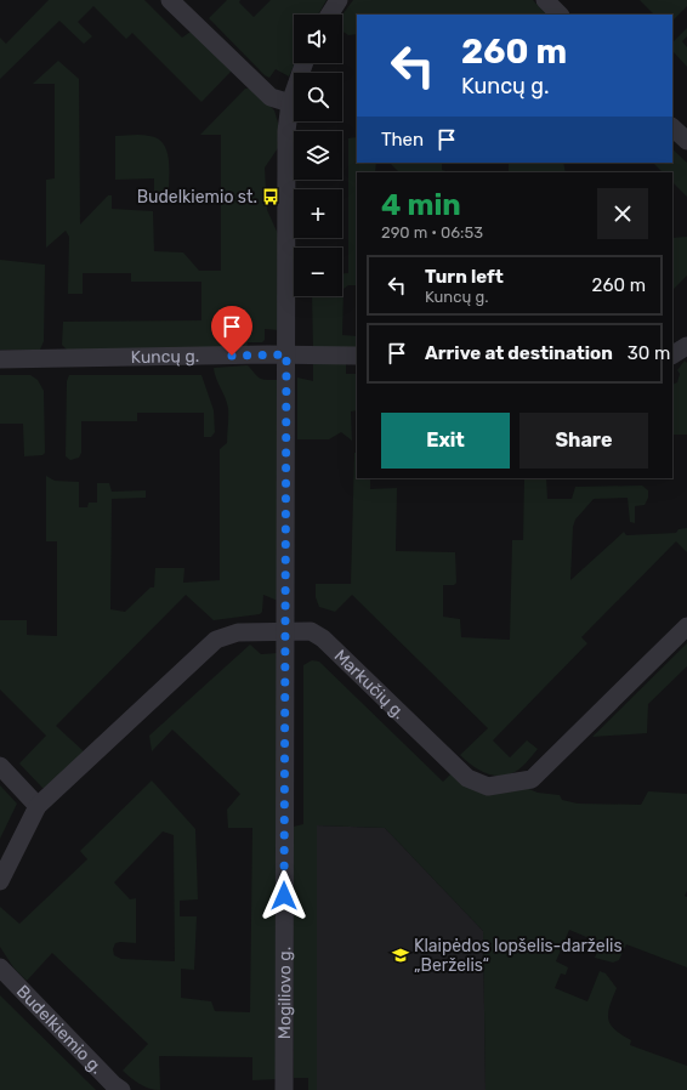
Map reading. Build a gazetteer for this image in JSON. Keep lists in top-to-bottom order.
{
  "streets": {
    "street": [
      "Kuncų g.",
      "Markučių g.",
      "Mogiliovo g.",
      "Budelkiemio g."
    ]
  },
  "crossings": [
    ["Kuncų g.", "Mogiliovo g."],
    ["Markučių g.", "Mogiliovo g."]
  ],
  "places": {
    "bus stop": ["Budelkiemio st."],
    "school or university": ["Klaipėdos lopšelis-darželis „Berželis“"]
  },
  "page": {
    "map_buttons": ["+", "−"],
    "turn": ["260 m", "Kuncų g."],
    "then": "Then",
    "heading": ["4 min", "290 m · 06:53"],
    "list": [
      {
        "name": "Turn left",
        "note": "Kuncų g.",
        "value": "260 m"
      },
      {
        "name": "Arrive at destination",
        "value": "30 m"
      }
    ],
    "buttons": ["Exit", "Share"]
  }
}
